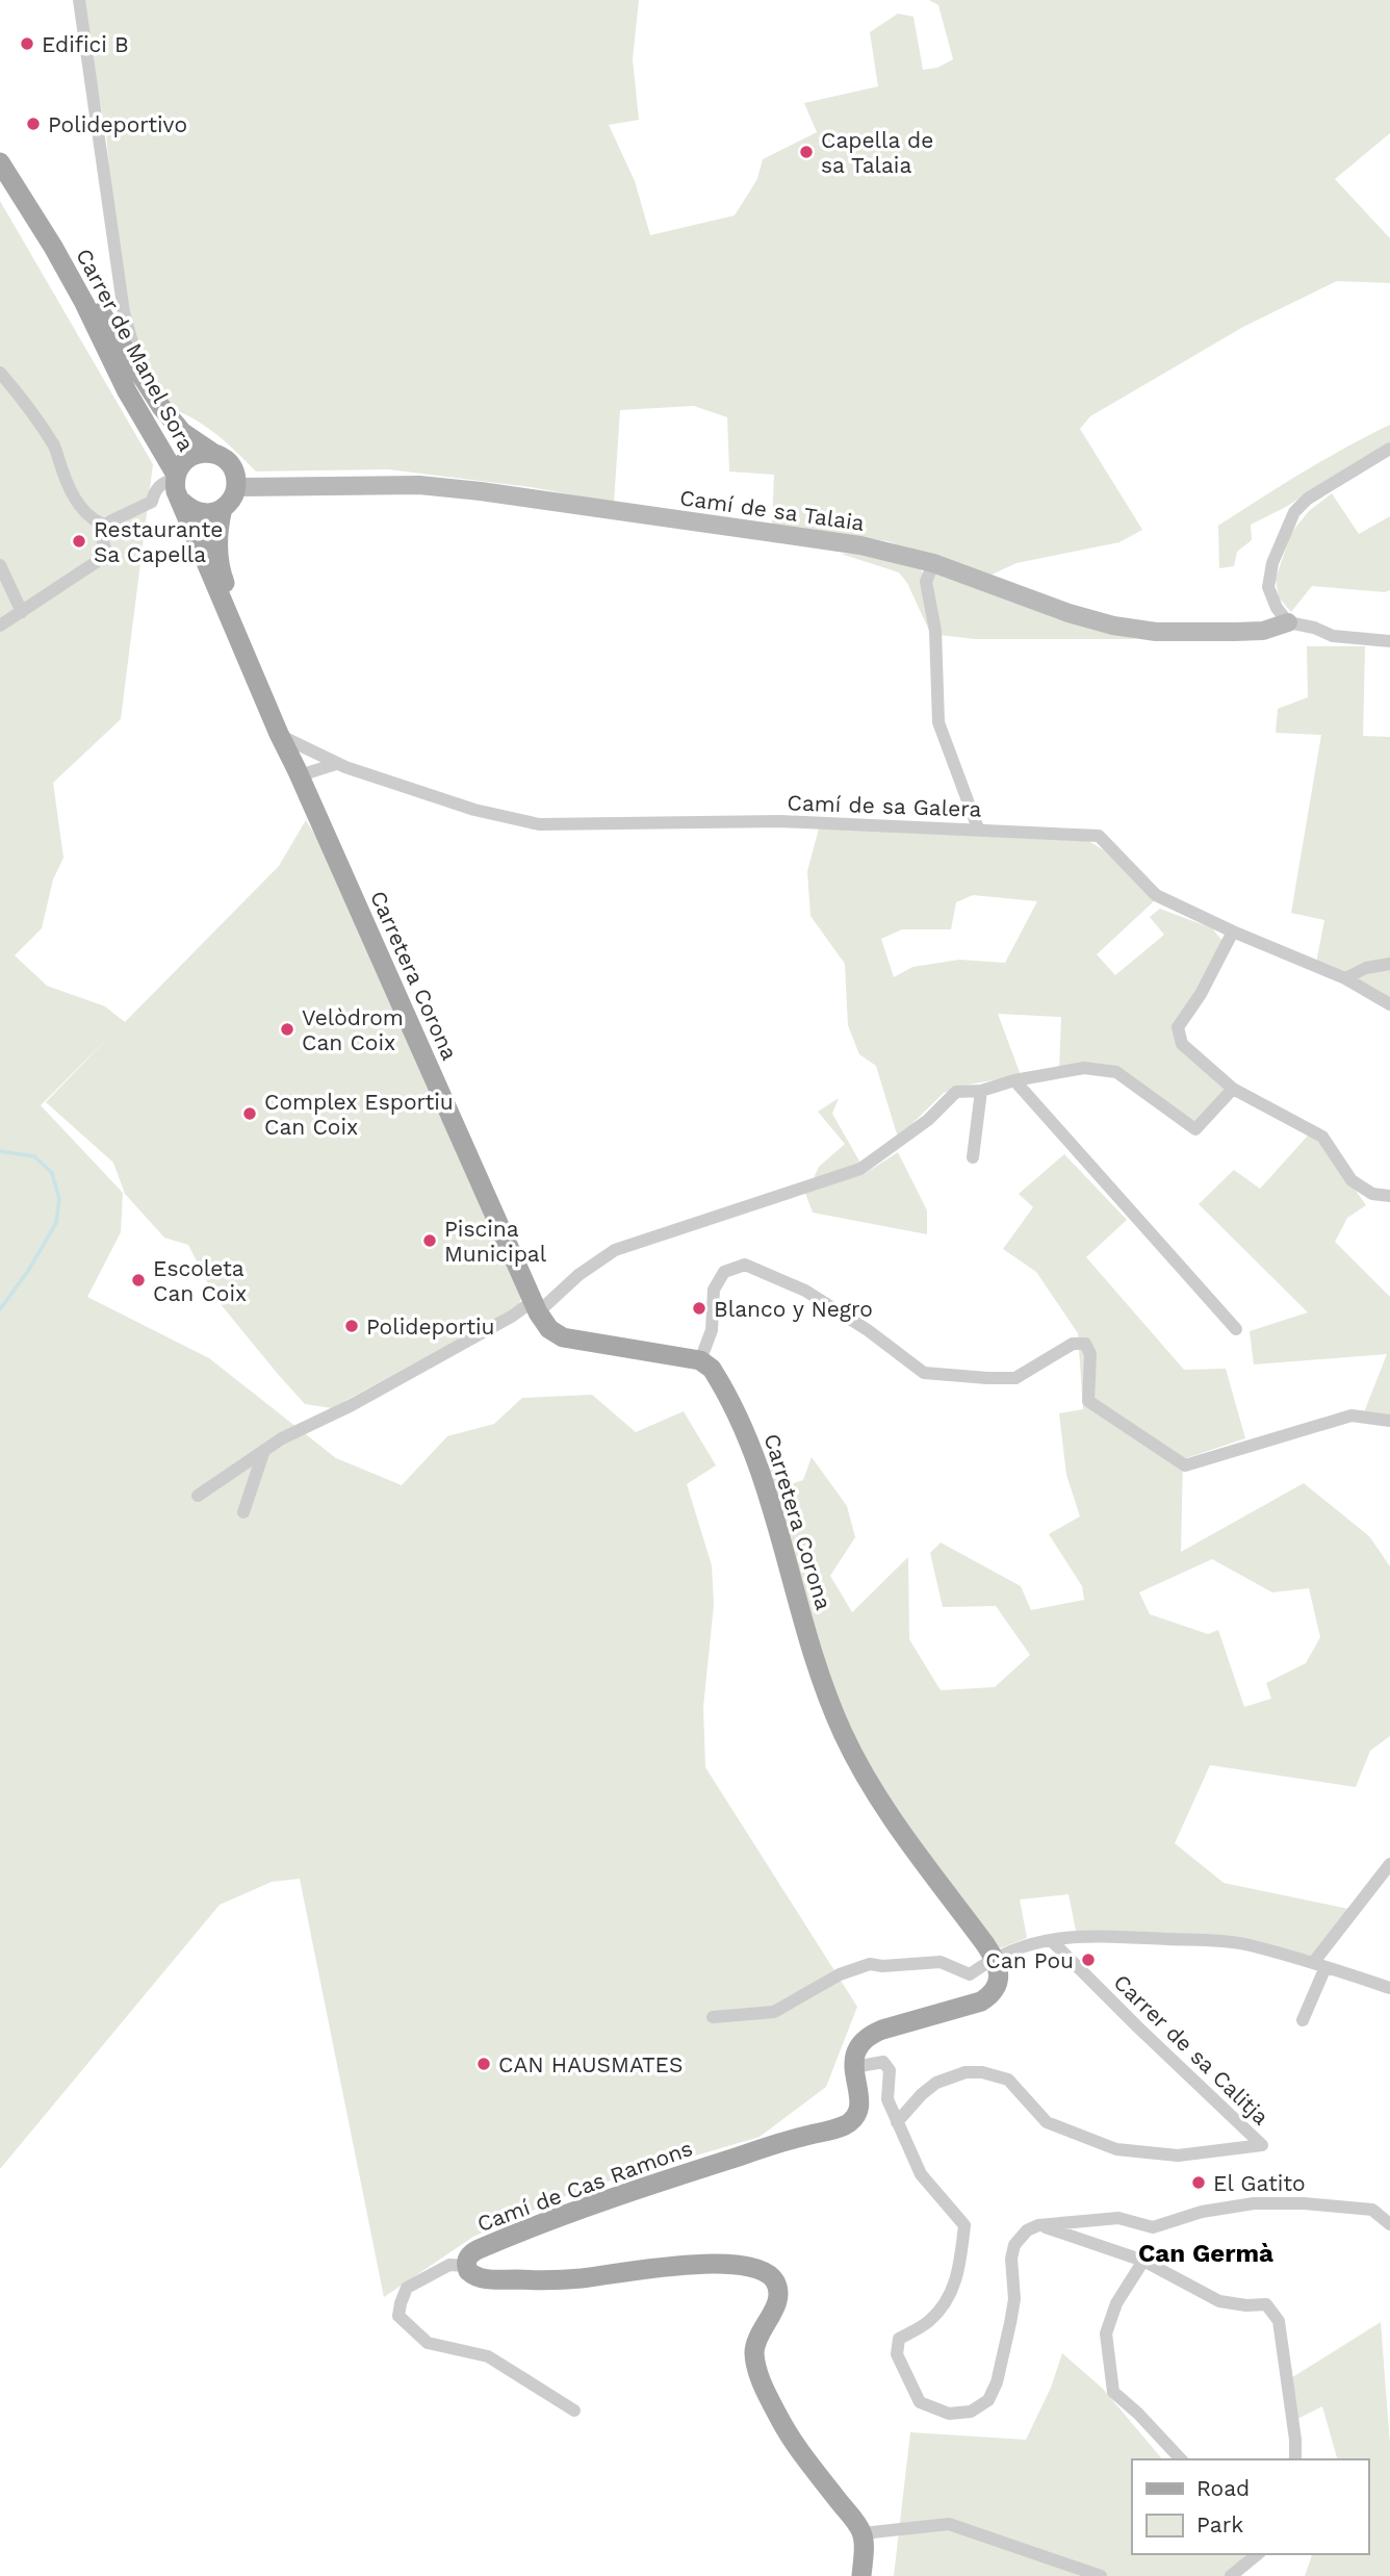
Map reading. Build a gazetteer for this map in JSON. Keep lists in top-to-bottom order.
{
  "streets": {
    "main road": ["Carrer de Manel Sora", "Carretera Corona", "Camí de Cas Ramons"],
    "street": ["Camí de sa Talaia", "Camí de sa Galera", "Carrer de sa Calitja"]
  },
  "crossings": [
    ["Carrer de Manel Sora", "Camí de sa Talaia"],
    ["Carrer de Manel Sora", "Carretera Corona"],
    ["Camí de sa Talaia", "Carretera Corona"],
    ["Camí de sa Galera", "Carretera Corona"]
  ],
  "districts": ["Can Germà"],
  "places": [
    "Edifici B",
    "Polideportivo",
    "Capella de sa Talaia",
    "Restaurante Sa Capella",
    "Velòdrom Can Coix",
    "Complex Esportiu Can Coix",
    "Piscina Municipal",
    "Escoleta Can Coix",
    "Blanco y Negro",
    "Polideportiu",
    "Can Pou",
    "CAN HAUSMATES",
    "El Gatito"
  ],
  "legend": ["Road", "Park"]
}
